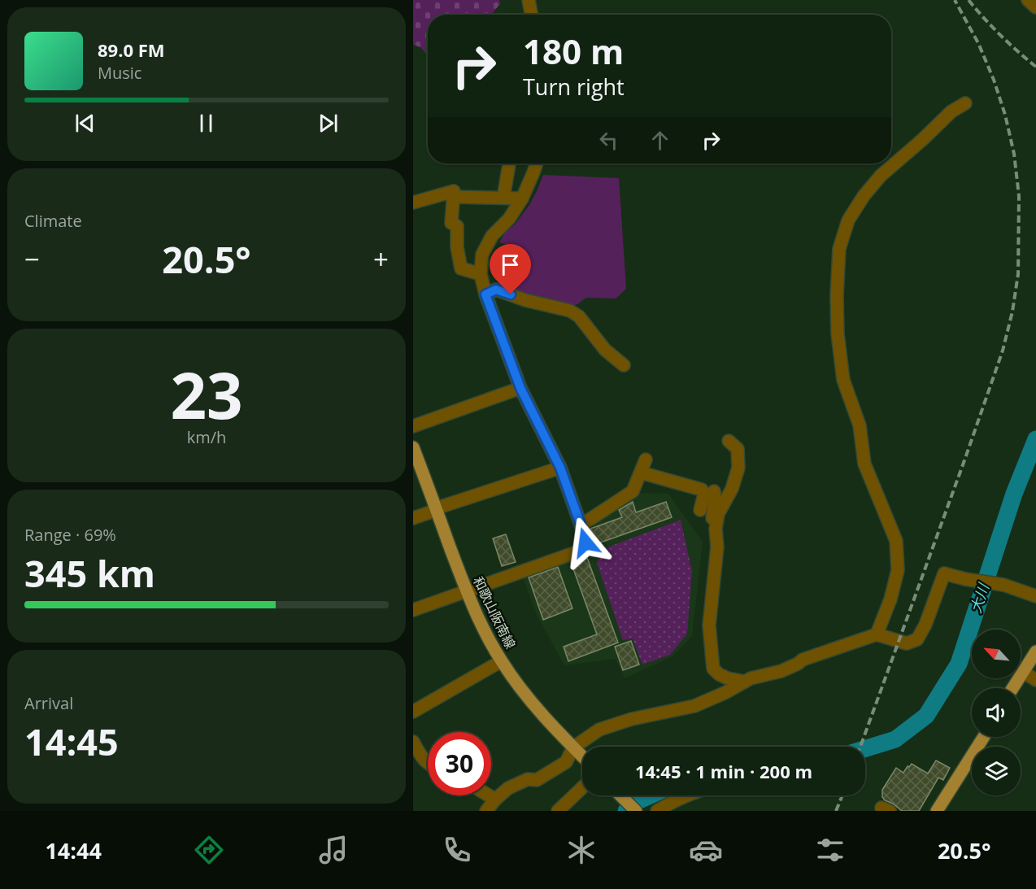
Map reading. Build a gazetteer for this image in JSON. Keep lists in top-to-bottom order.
{
  "streets": {
    "main road": ["和歌山阪南線"]
  },
  "water": ["大川"],
  "north": "top left",
  "page": {
    "turn": ["180 m", "Turn right"],
    "song": ["89.0 FM", "Music"],
    "tile": [
      "Climate",
      ["23", "km/h"],
      ["Range · 69%", "345 km"],
      ["Arrival", "14:45"]
    ],
    "heat": ["−", "20.5°", "+"],
    "limit": "30",
    "trip": "14:45 · 1 min · 200 m",
    "tabs": ["14:44", "20.5°"]
  }
}
